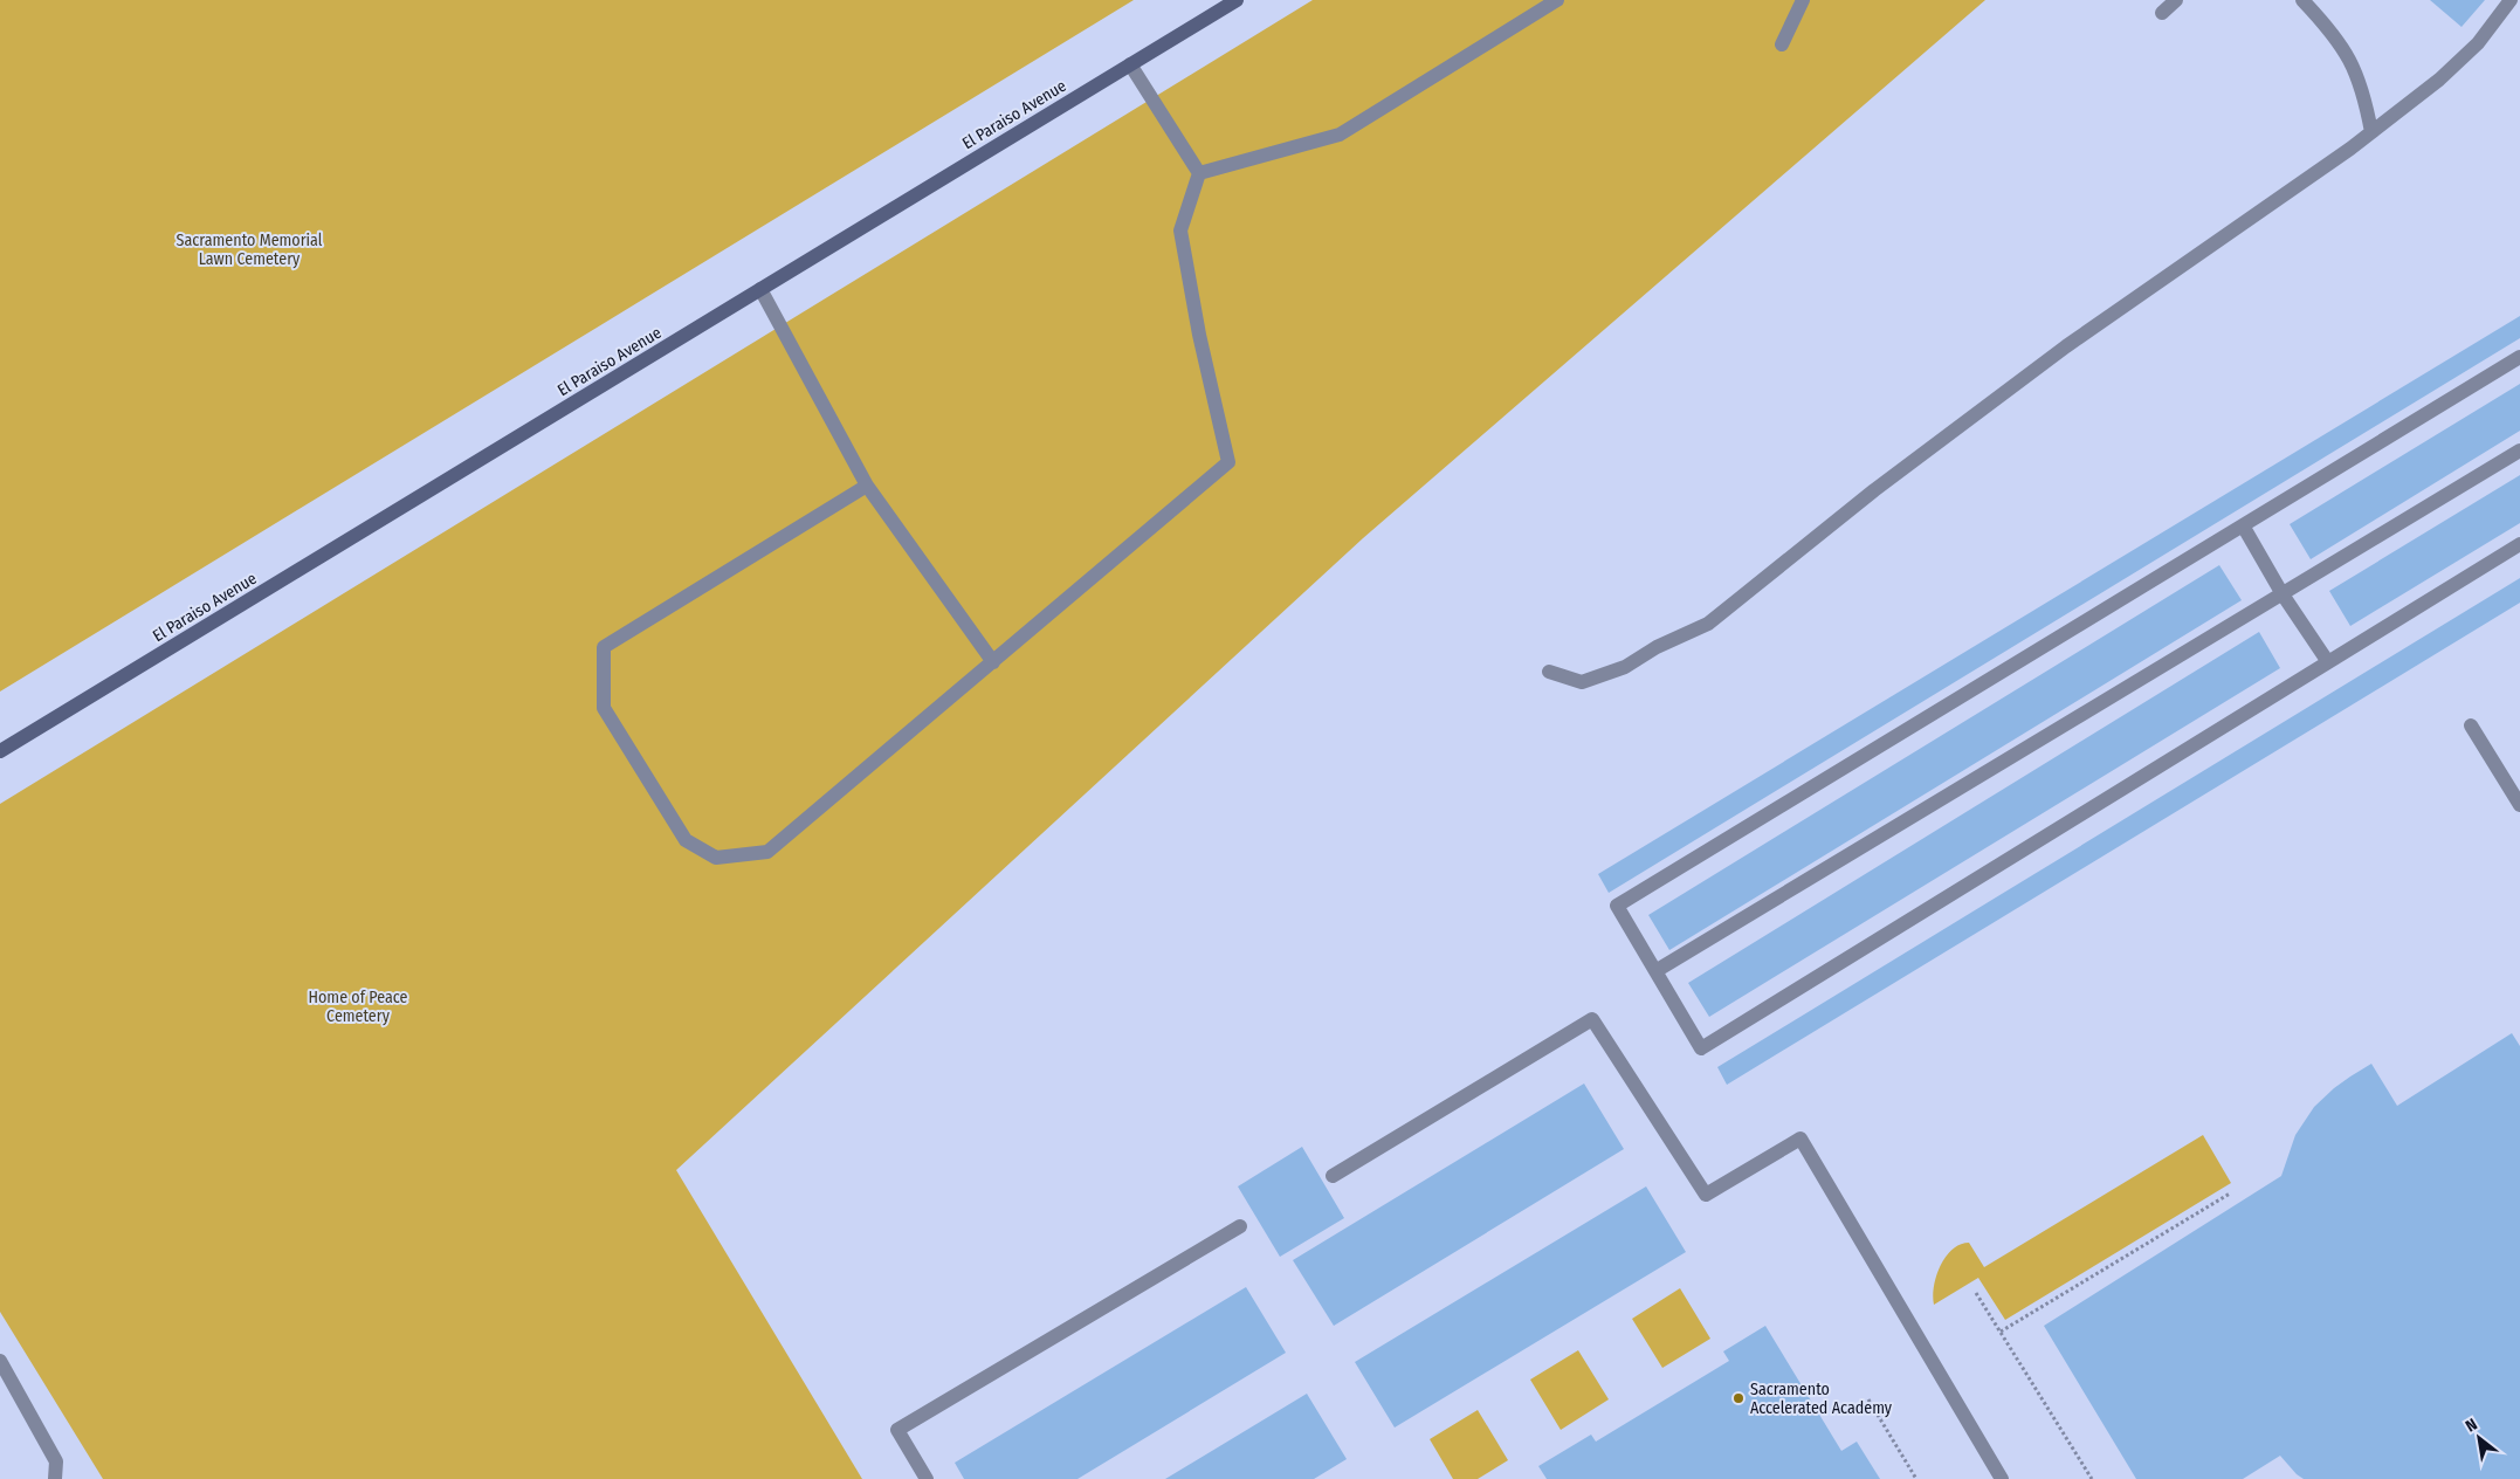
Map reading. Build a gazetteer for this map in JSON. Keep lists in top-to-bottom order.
{
  "streets": {
    "street": ["El Paraiso Avenue"]
  },
  "parks": ["Sacramento Memorial Lawn Cemetery", "Home of Peace Cemetery"],
  "places": ["Sacramento Accelerated Academy"],
  "north": "top left"
}
